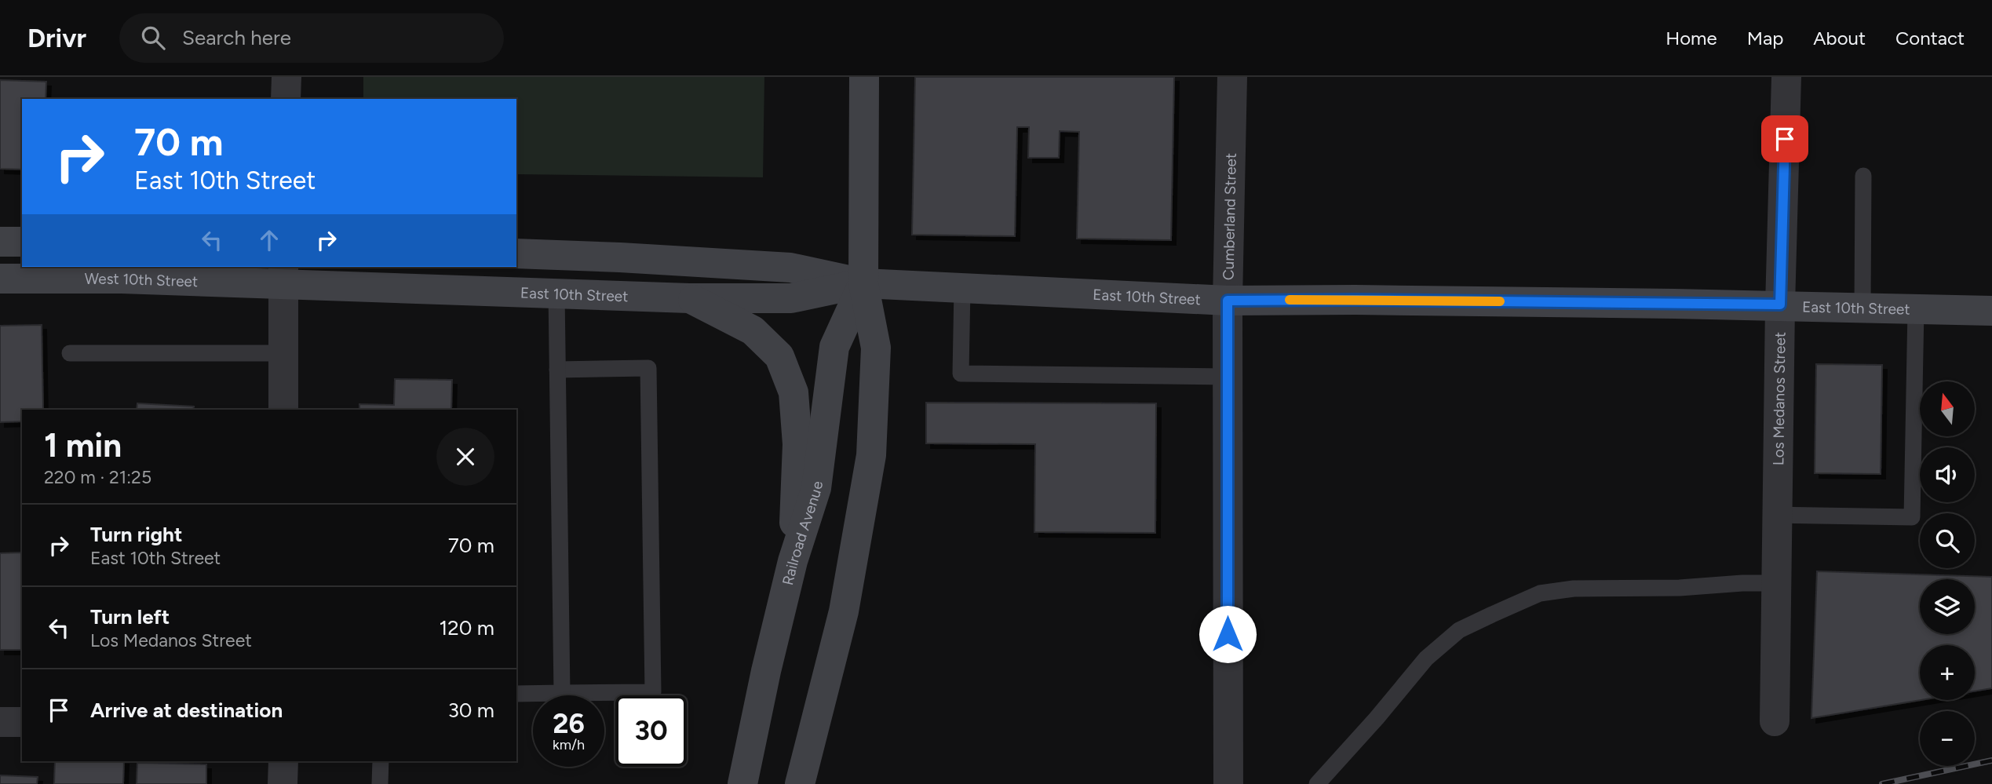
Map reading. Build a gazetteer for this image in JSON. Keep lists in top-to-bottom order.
{
  "streets": {
    "main road": ["West 10th Street", "East 10th Street", "Railroad Avenue"],
    "street": ["Cumberland Street", "Los Medanos Street"]
  },
  "crossings": [
    ["Cumberland Street", "East 10th Street"],
    ["West 10th Street", "East 10th Street"],
    ["East 10th Street", "Los Medanos Street"],
    ["East 10th Street", "Railroad Avenue"]
  ],
  "north": "top",
  "page": {
    "header": "Drivr",
    "search": "Search here",
    "nav": [
      "Home",
      "Map",
      "About",
      "Contact"
    ],
    "turn": ["70 m", "East 10th Street"],
    "map_buttons": ["+", "−"],
    "heading": ["1 min", "220 m · 21:25"],
    "list": [
      {
        "name": "Turn right",
        "note": "East 10th Street",
        "value": "70 m"
      },
      {
        "name": "Turn left",
        "note": "Los Medanos Street",
        "value": "120 m"
      },
      {
        "name": "Arrive at destination",
        "value": "30 m"
      }
    ],
    "speed": "26 km/h",
    "limit": "30"
  }
}
